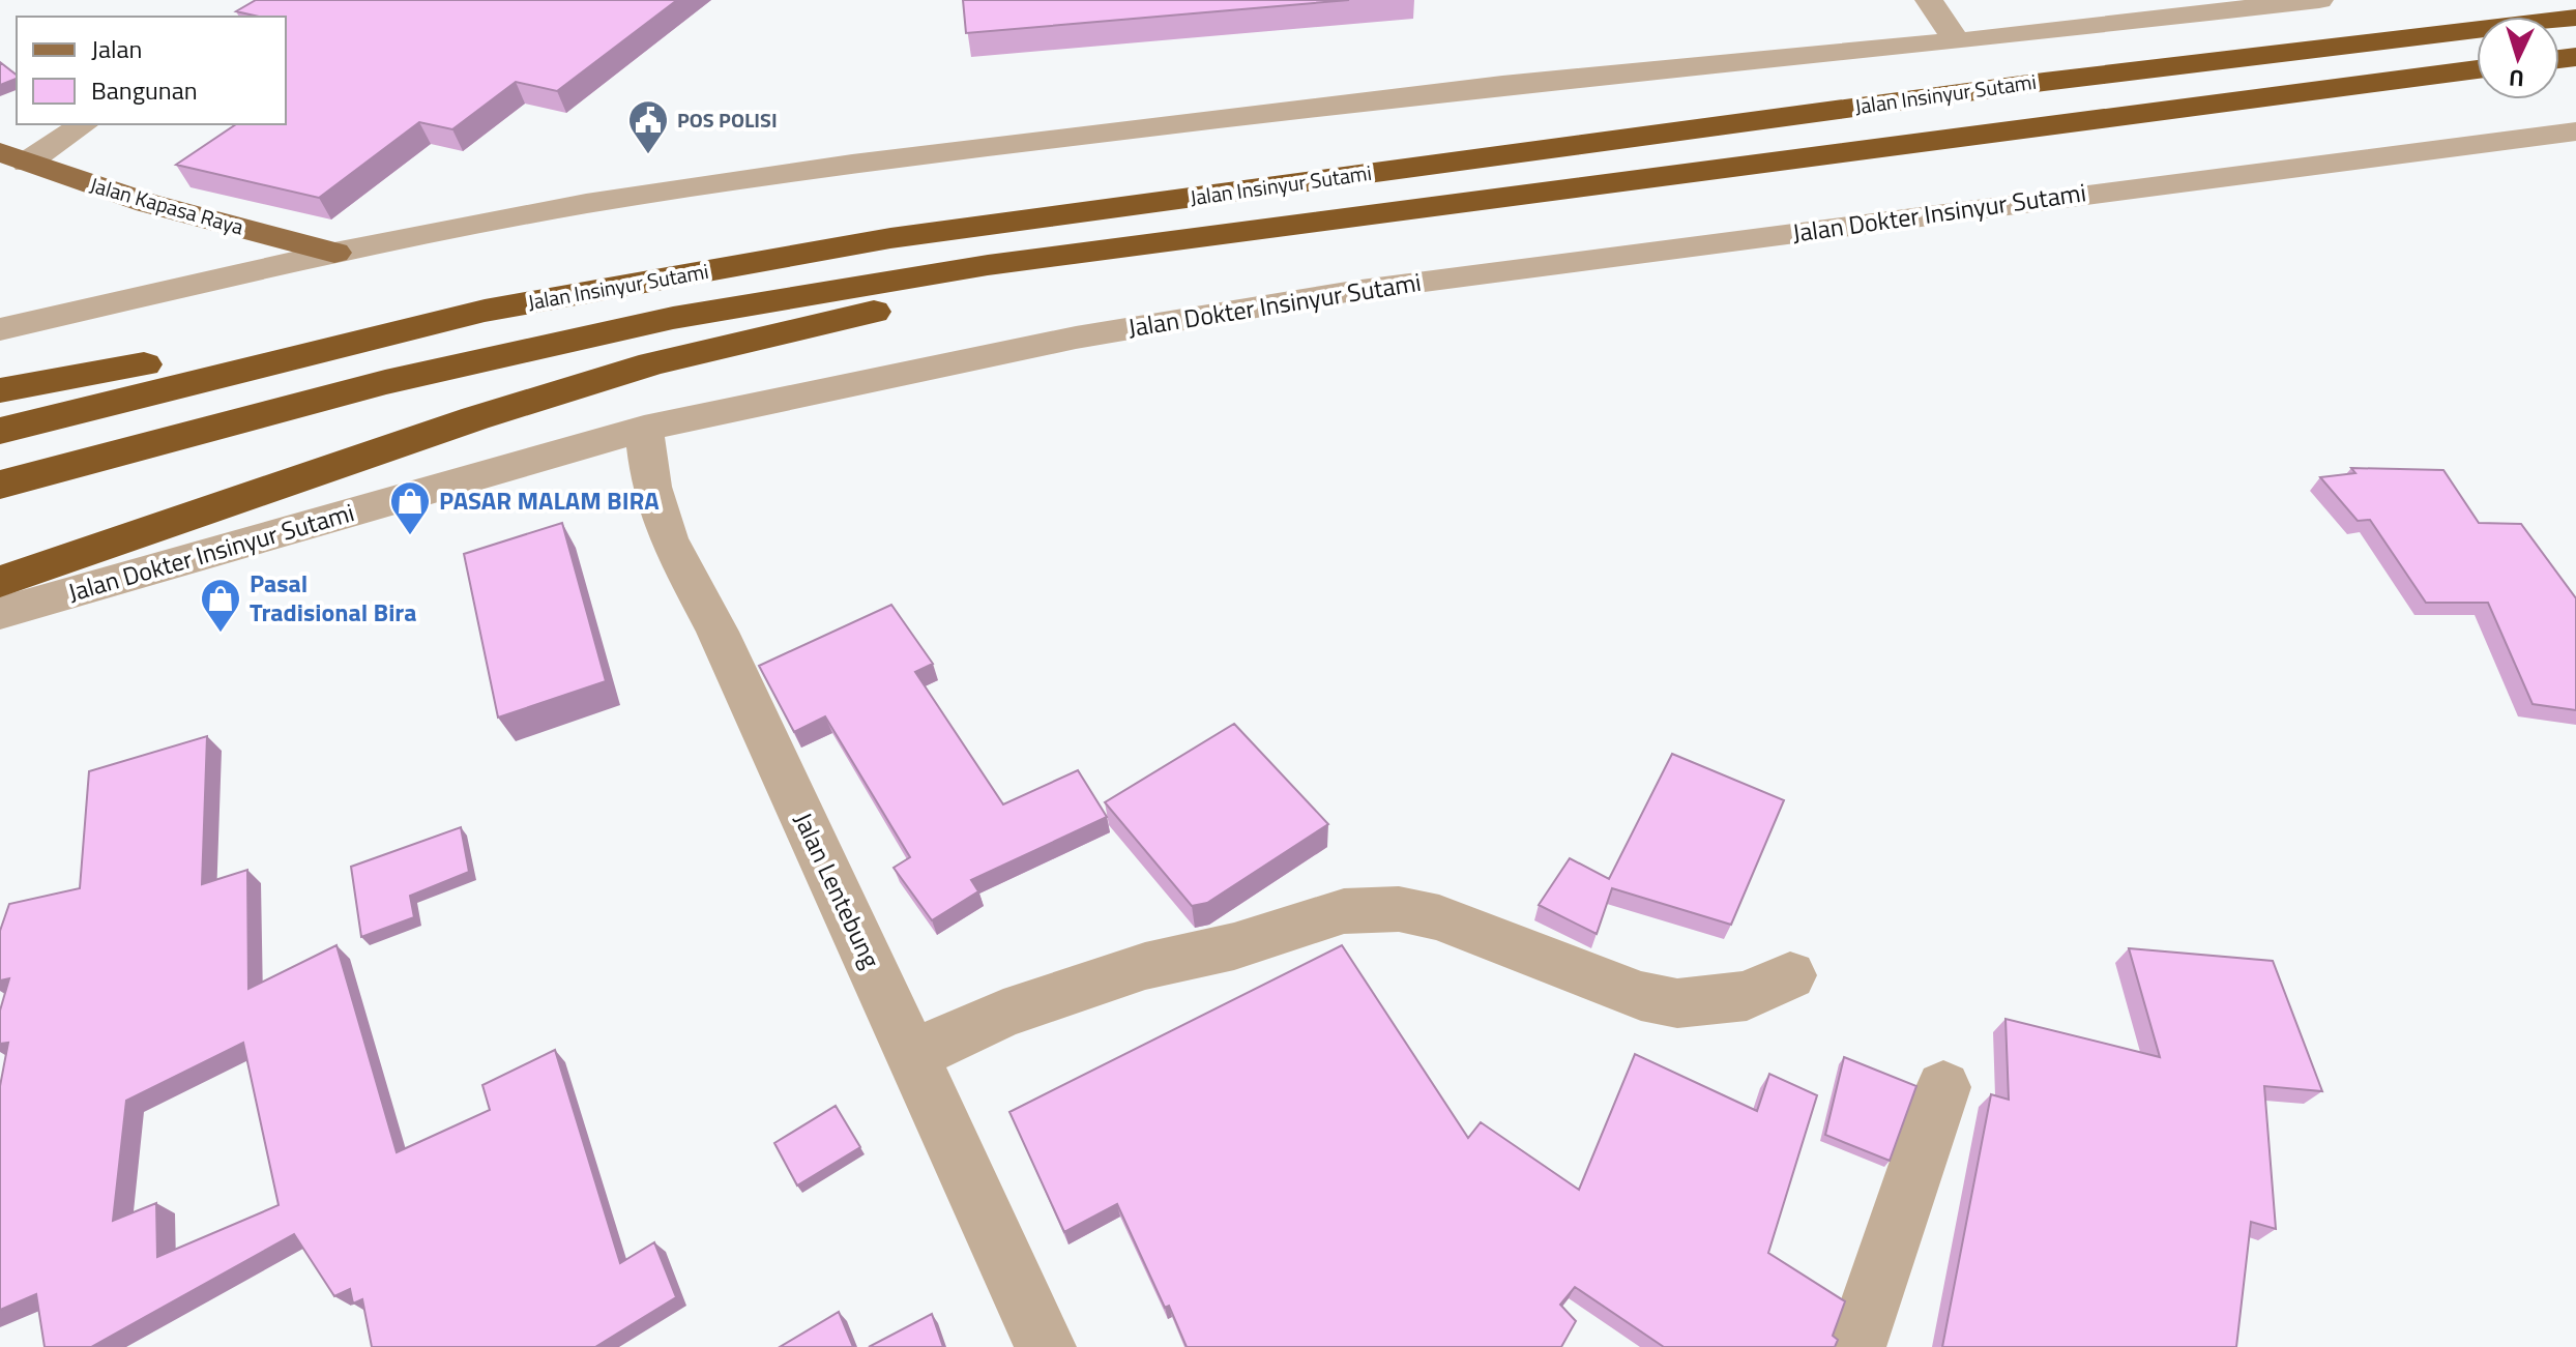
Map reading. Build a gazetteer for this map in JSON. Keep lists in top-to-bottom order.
{
  "streets": {
    "highway": ["Jalan Insinyur Sutami"],
    "main road": ["Jalan Kapasa Raya"],
    "street": ["Jalan Dokter Insinyur Sutami", "Jalan Lentebung"]
  },
  "crossings": [
    ["Jalan Dokter Insinyur Sutami", "Jalan Lentebung"]
  ],
  "places": {
    "public building": ["POS POLISI"],
    "shop": ["PASAR MALAM BIRA", "Pasal Tradisional Bira"]
  },
  "legend": ["Jalan", "Bangunan"],
  "north": "bottom"
}
